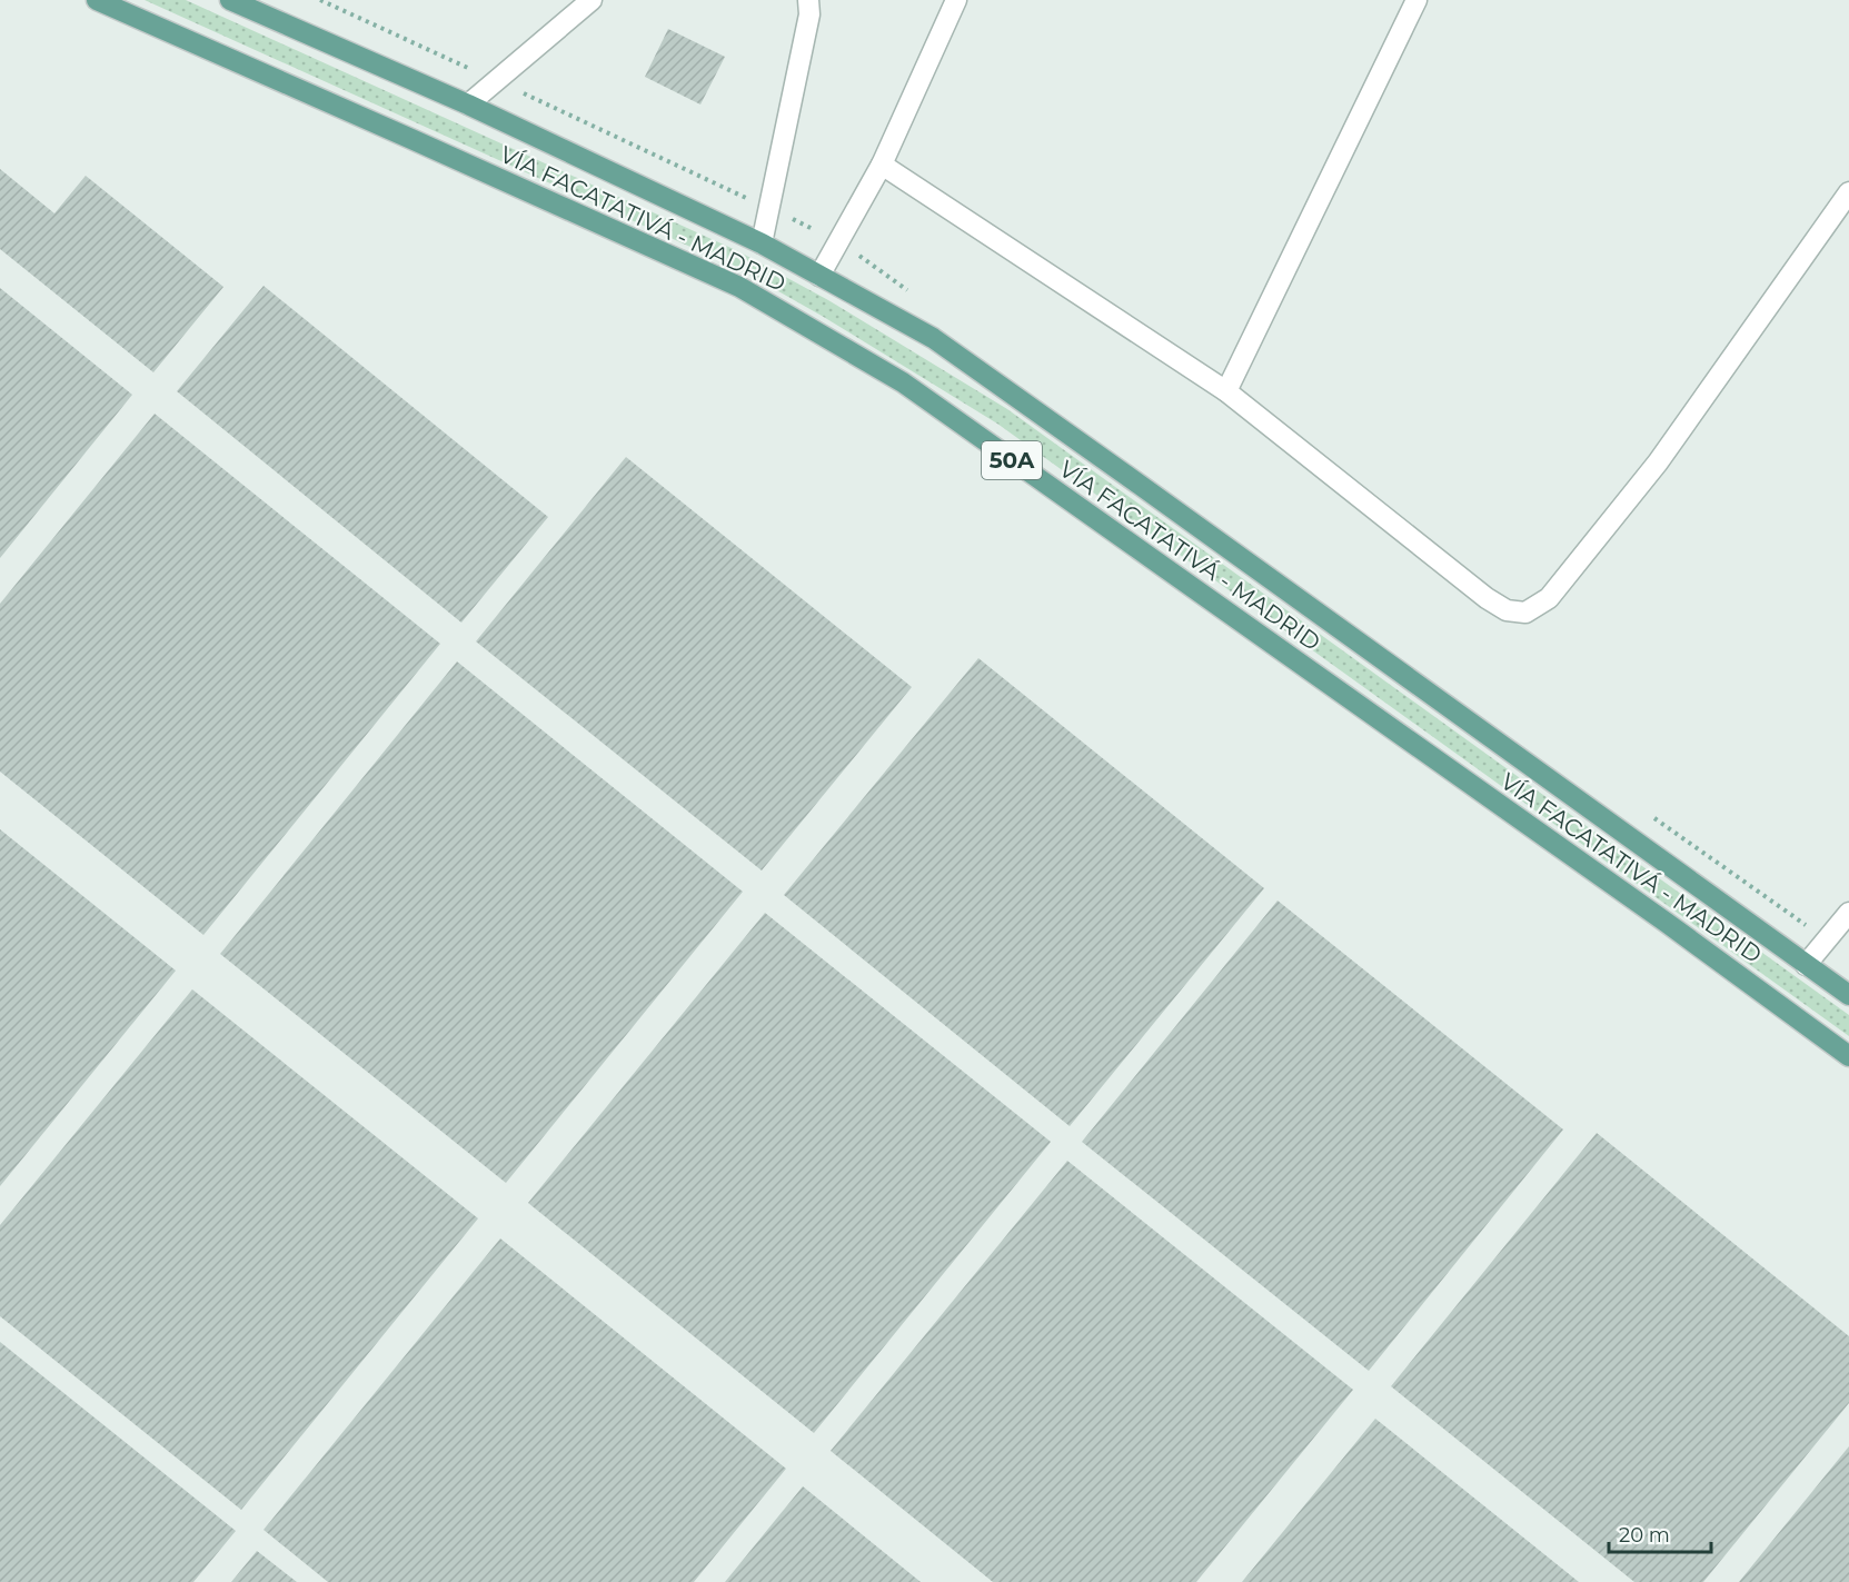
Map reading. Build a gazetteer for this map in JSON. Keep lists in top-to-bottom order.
{
  "streets": {
    "main road": ["VÍA FACATATIVÁ - MADRID", "50A"]
  },
  "scale_bar": "20 m"
}
